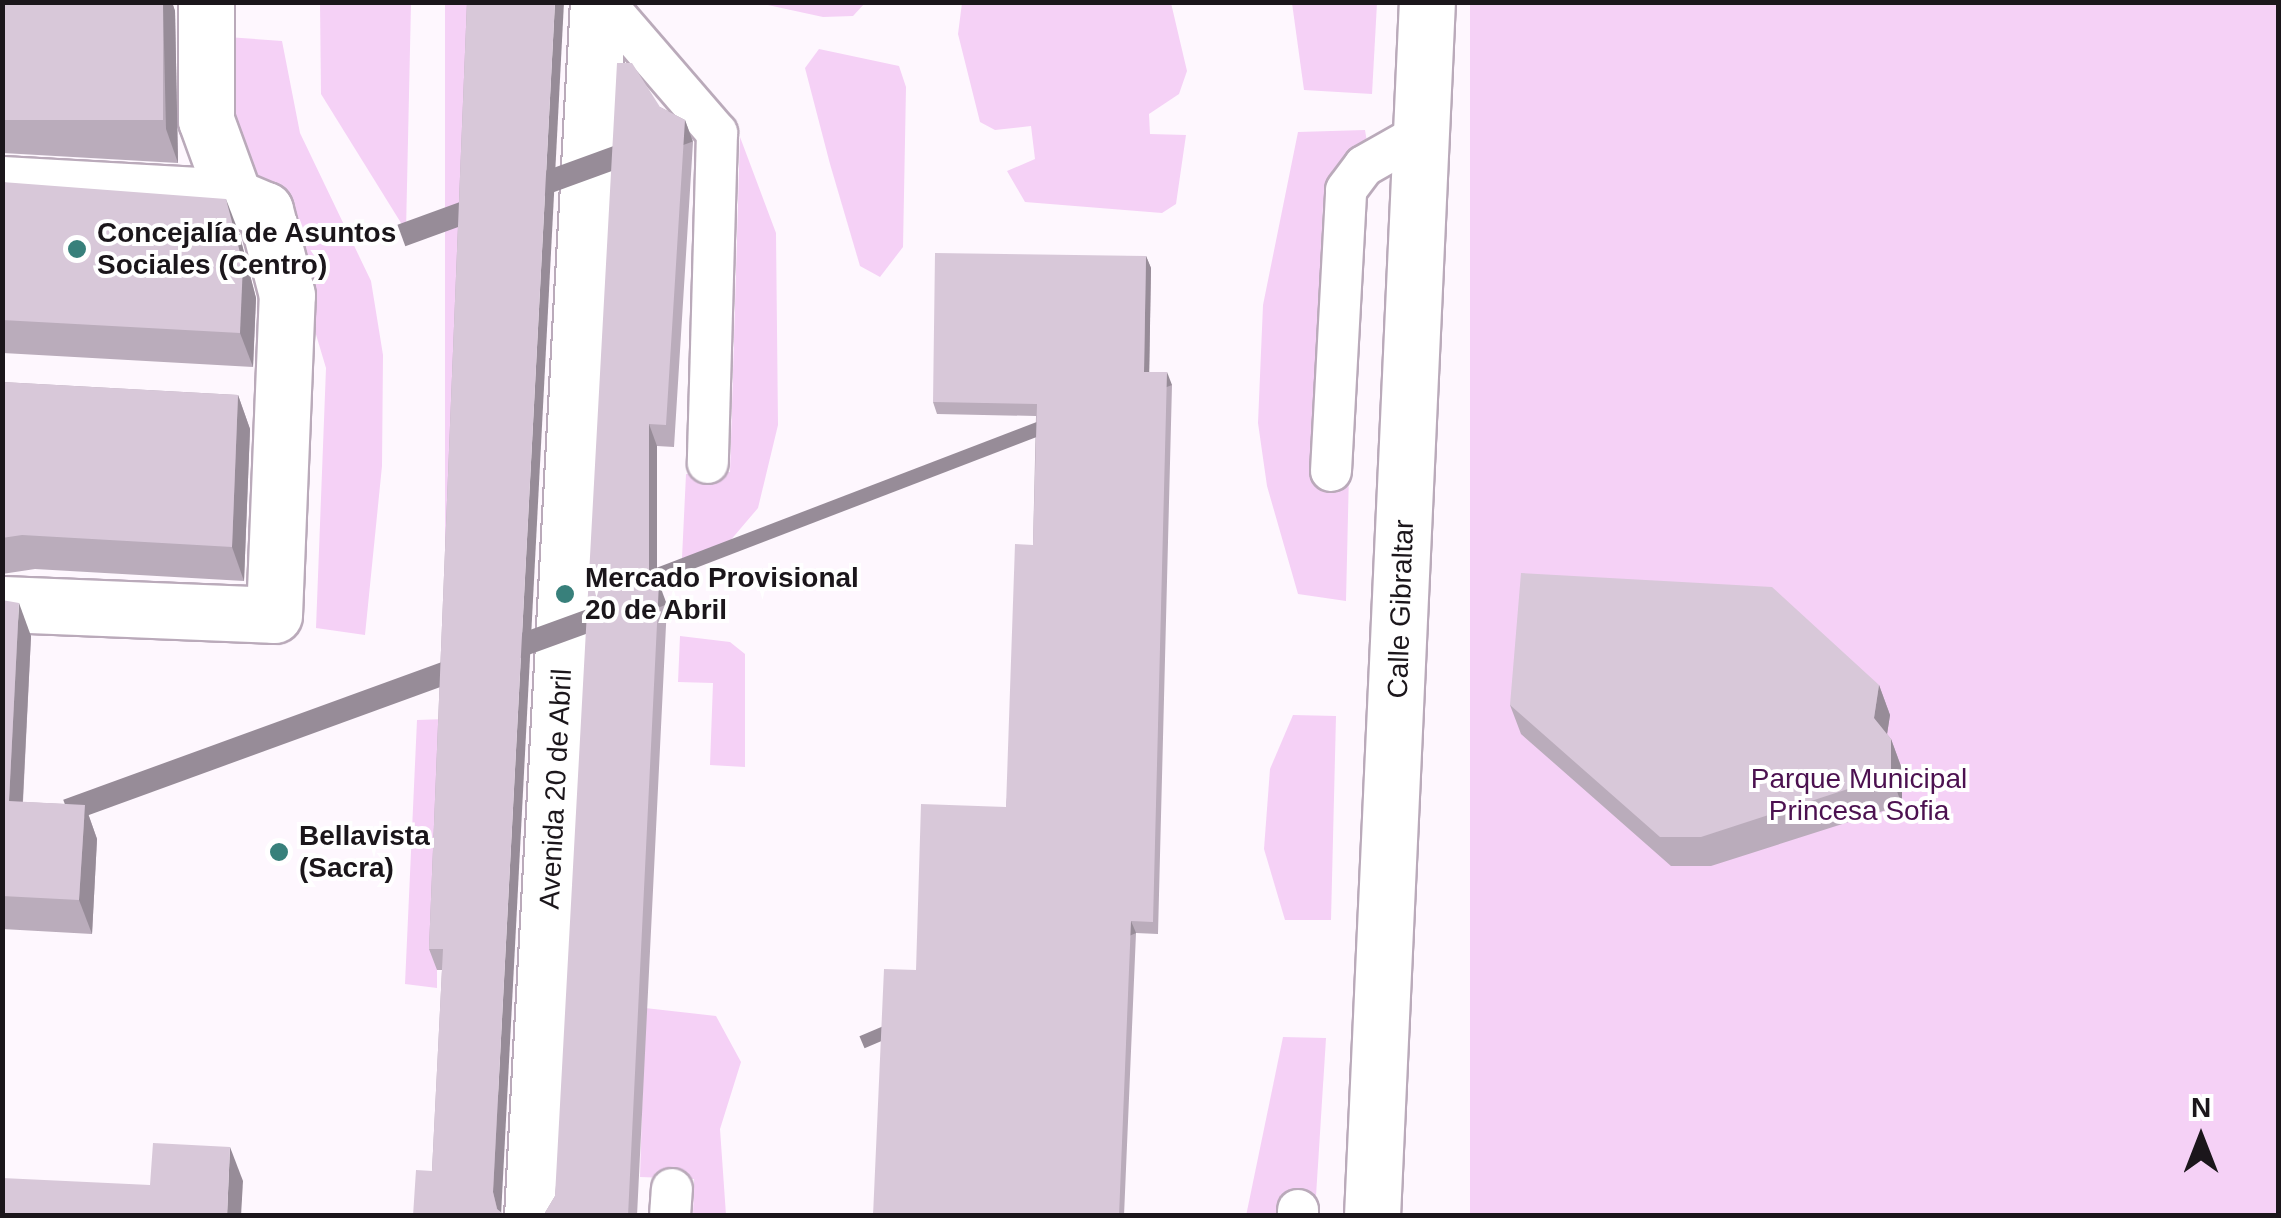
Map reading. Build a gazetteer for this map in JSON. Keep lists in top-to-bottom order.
{
  "streets": {
    "street": ["Calle Gibraltar", "Avenida 20 de Abril"]
  },
  "parks": ["Parque Municipal Princesa Sofia"],
  "places": ["Concejalía de Asuntos Sociales (Centro)", "Mercado Provisional 20 de Abril", "Bellavista (Sacra)"],
  "north": "top"
}
